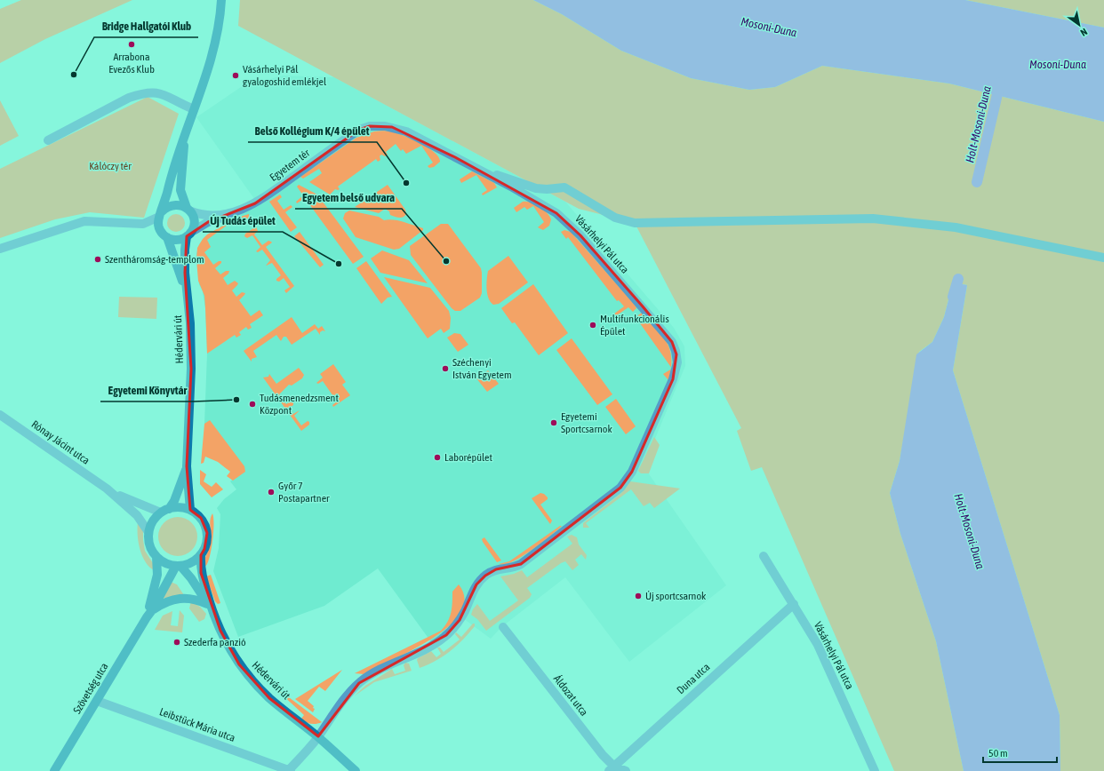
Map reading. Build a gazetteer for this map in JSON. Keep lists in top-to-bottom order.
{
  "streets": {
    "street": [
      "Egyetem tér",
      "Vásárhelyi Pál utca",
      "Hédervári út",
      "Rónay Jácint utca",
      "Duna utca",
      "Szövetség utca",
      "Áldozat utca",
      "Leibstück Mária utca"
    ]
  },
  "crossings": [
    ["Egyetem tér", "Vásárhelyi Pál utca"],
    ["Egyetem tér", "Hédervári út"],
    ["Vásárhelyi Pál utca", "Hédervári út"],
    ["Vásárhelyi Pál utca", "Duna utca"],
    ["Hédervári út", "Rónay Jácint utca"],
    ["Hédervári út", "Szövetség utca"],
    ["Rónay Jácint utca", "Szövetség utca"],
    ["Duna utca", "Áldozat utca"],
    ["Szövetség utca", "Leibstück Mária utca"]
  ],
  "water": ["Mosoni-Duna", "Holt-Mosoni-Duna"],
  "parks": ["Kálóczy tér"],
  "places": [
    "Arrabona Evezős Klub",
    "Bridge Hallgatói Klub",
    "Vásárhelyi Pál gyalogoshíd emlékjel",
    "Belső Kollégium K/4 épület",
    "Szentháromság-templom",
    "Egyetem belső udvara",
    "Új Tudás épület",
    "Multifunkcionális Épület",
    "Széchenyi István Egyetem",
    "Egyetemi Könyvtár",
    "Tudásmenedzsment Központ",
    "Egyetemi Sportcsarnok",
    "Laborépület",
    "Győr 7 Postapartner",
    "Új sportcsarnok",
    "Szederfa panzió"
  ],
  "scale_bar": "50 m",
  "north": "bottom right"
}
